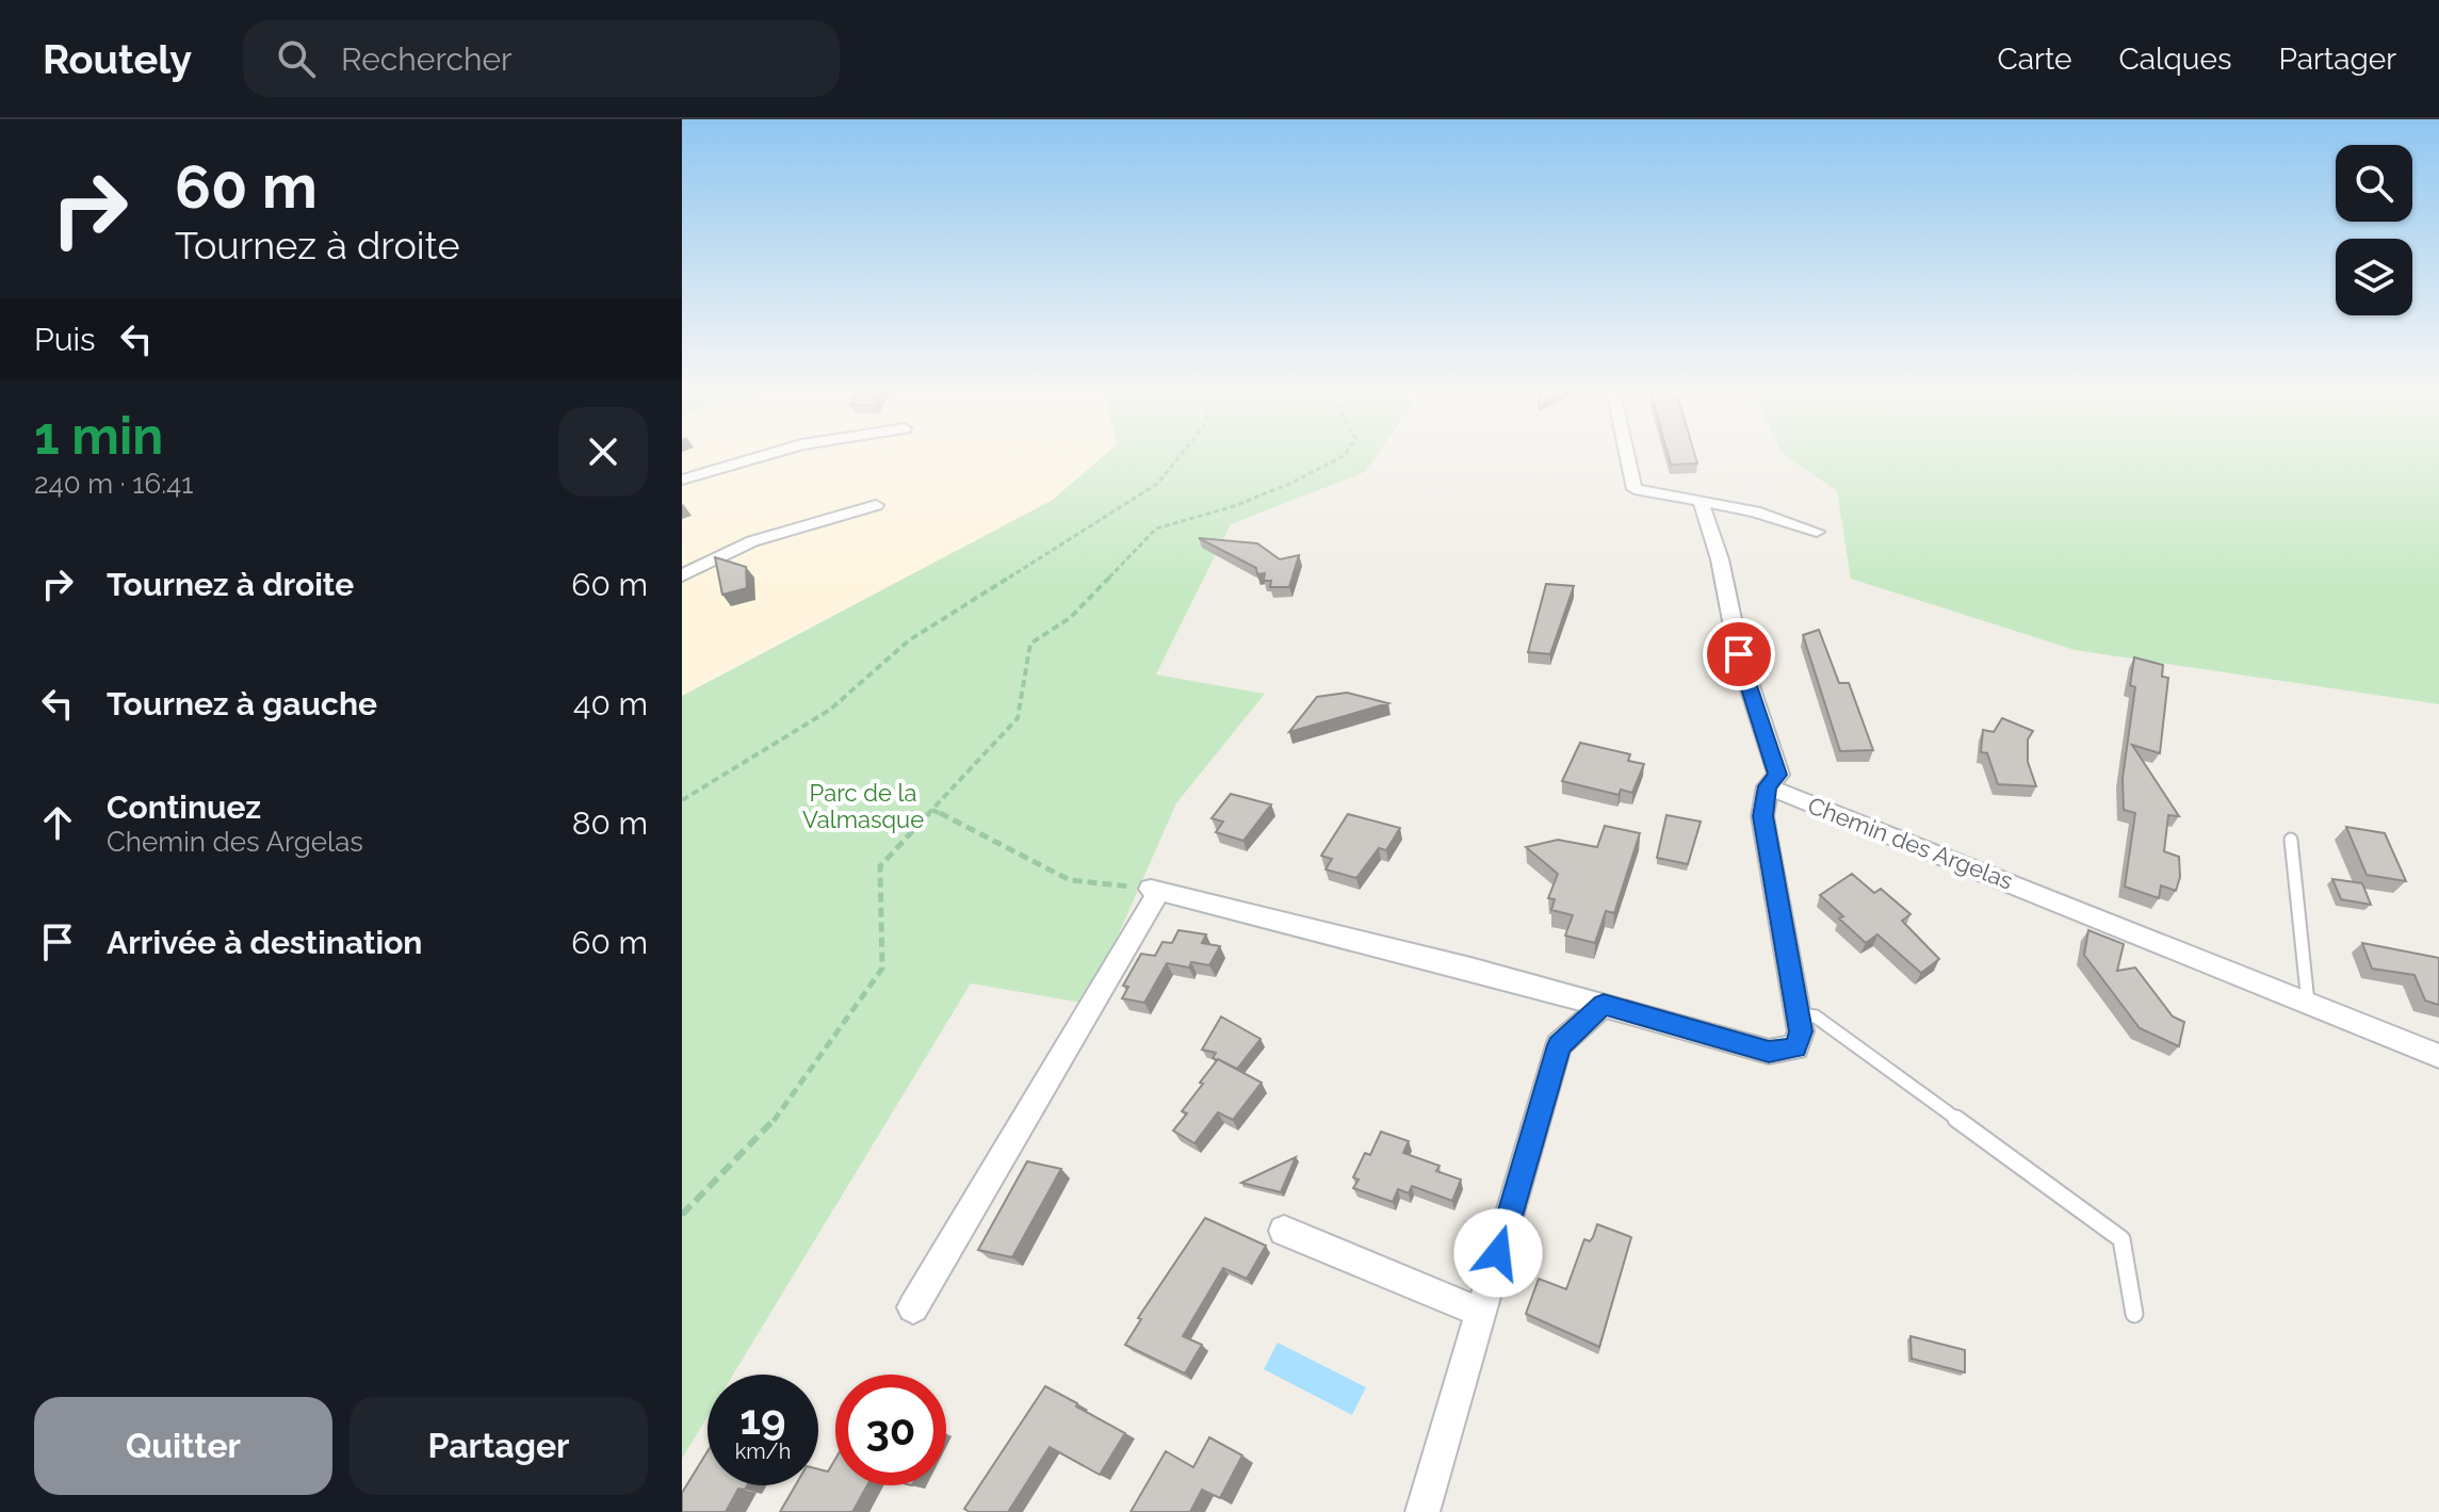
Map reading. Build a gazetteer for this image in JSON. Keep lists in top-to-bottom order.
{
  "streets": {
    "street": ["Chemin des Argelas"]
  },
  "parks": ["Parc de la Valmasque"],
  "page": {
    "header": "Routely",
    "search": "Rechercher",
    "nav": ["Carte", "Calques", "Partager"],
    "turn": ["60 m", "Tournez à droite"],
    "then": "Puis",
    "heading": ["1 min", "240 m · 16:41"],
    "list": [
      {
        "name": "Tournez à droite",
        "value": "60 m"
      },
      {
        "name": "Tournez à gauche",
        "value": "40 m"
      },
      {
        "name": "Continuez",
        "note": "Chemin des Argelas",
        "value": "80 m"
      },
      {
        "name": "Arrivée à destination",
        "value": "60 m"
      }
    ],
    "speed": "19 km/h",
    "limit": "30",
    "buttons": ["Quitter", "Partager"]
  }
}
